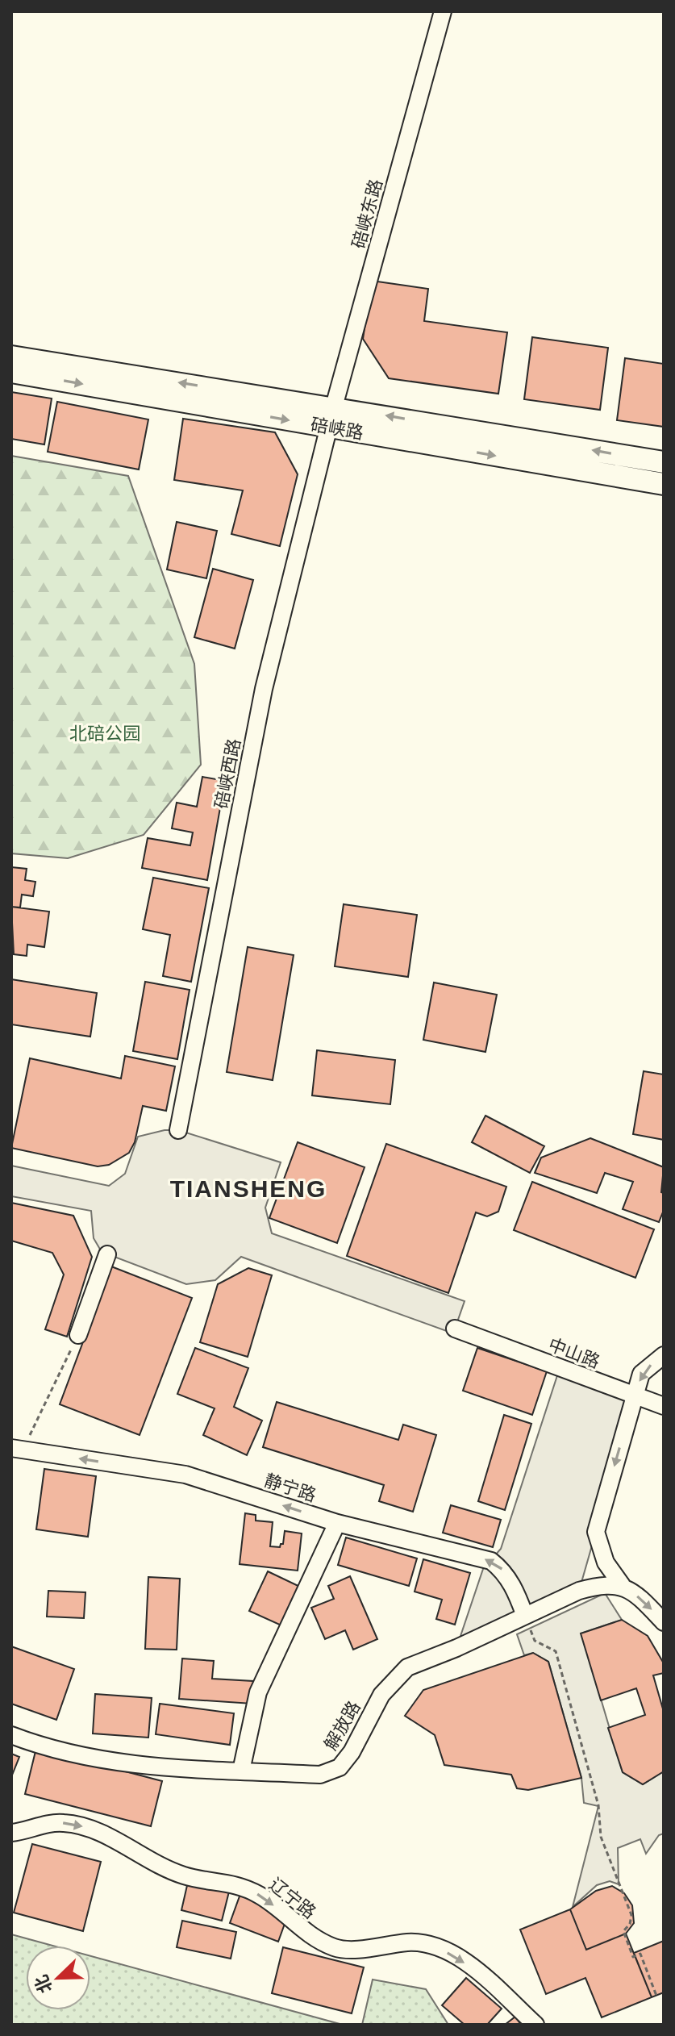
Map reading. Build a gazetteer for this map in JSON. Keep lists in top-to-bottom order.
{
  "streets": {
    "main road": ["碚峡路"],
    "street": [
      "碚峡东路",
      "碚峡西路",
      "中山路",
      "静宁路",
      "解放路",
      "辽宁路"
    ]
  },
  "crossings": [
    ["碚峡东路", "碚峡路"],
    ["碚峡东路", "碚峡西路"],
    ["碚峡路", "碚峡西路"],
    ["静宁路", "解放路"]
  ],
  "one_way": ["静宁路", "辽宁路"],
  "districts": ["TIANSHENG"],
  "parks": ["北碚公园"],
  "north": "bottom left"
}
